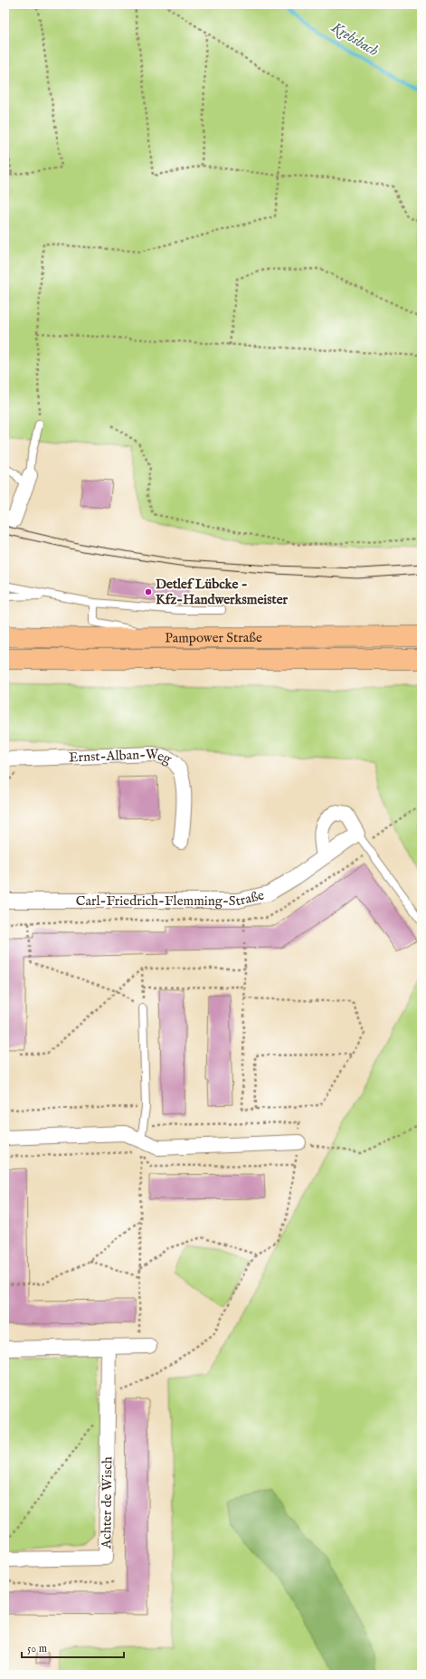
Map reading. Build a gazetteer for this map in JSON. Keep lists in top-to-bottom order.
{
  "streets": {
    "main road": ["Pampower Straße"],
    "street": ["Ernst-Alban-Weg", "Carl-Friedrich-Flemming-Straße", "Achter de Wisch"]
  },
  "water": ["Krebsbach"],
  "places": ["Detlef Lübcke - Kfz-Handwerksmeister"],
  "scale_bar": "50 m"
}
